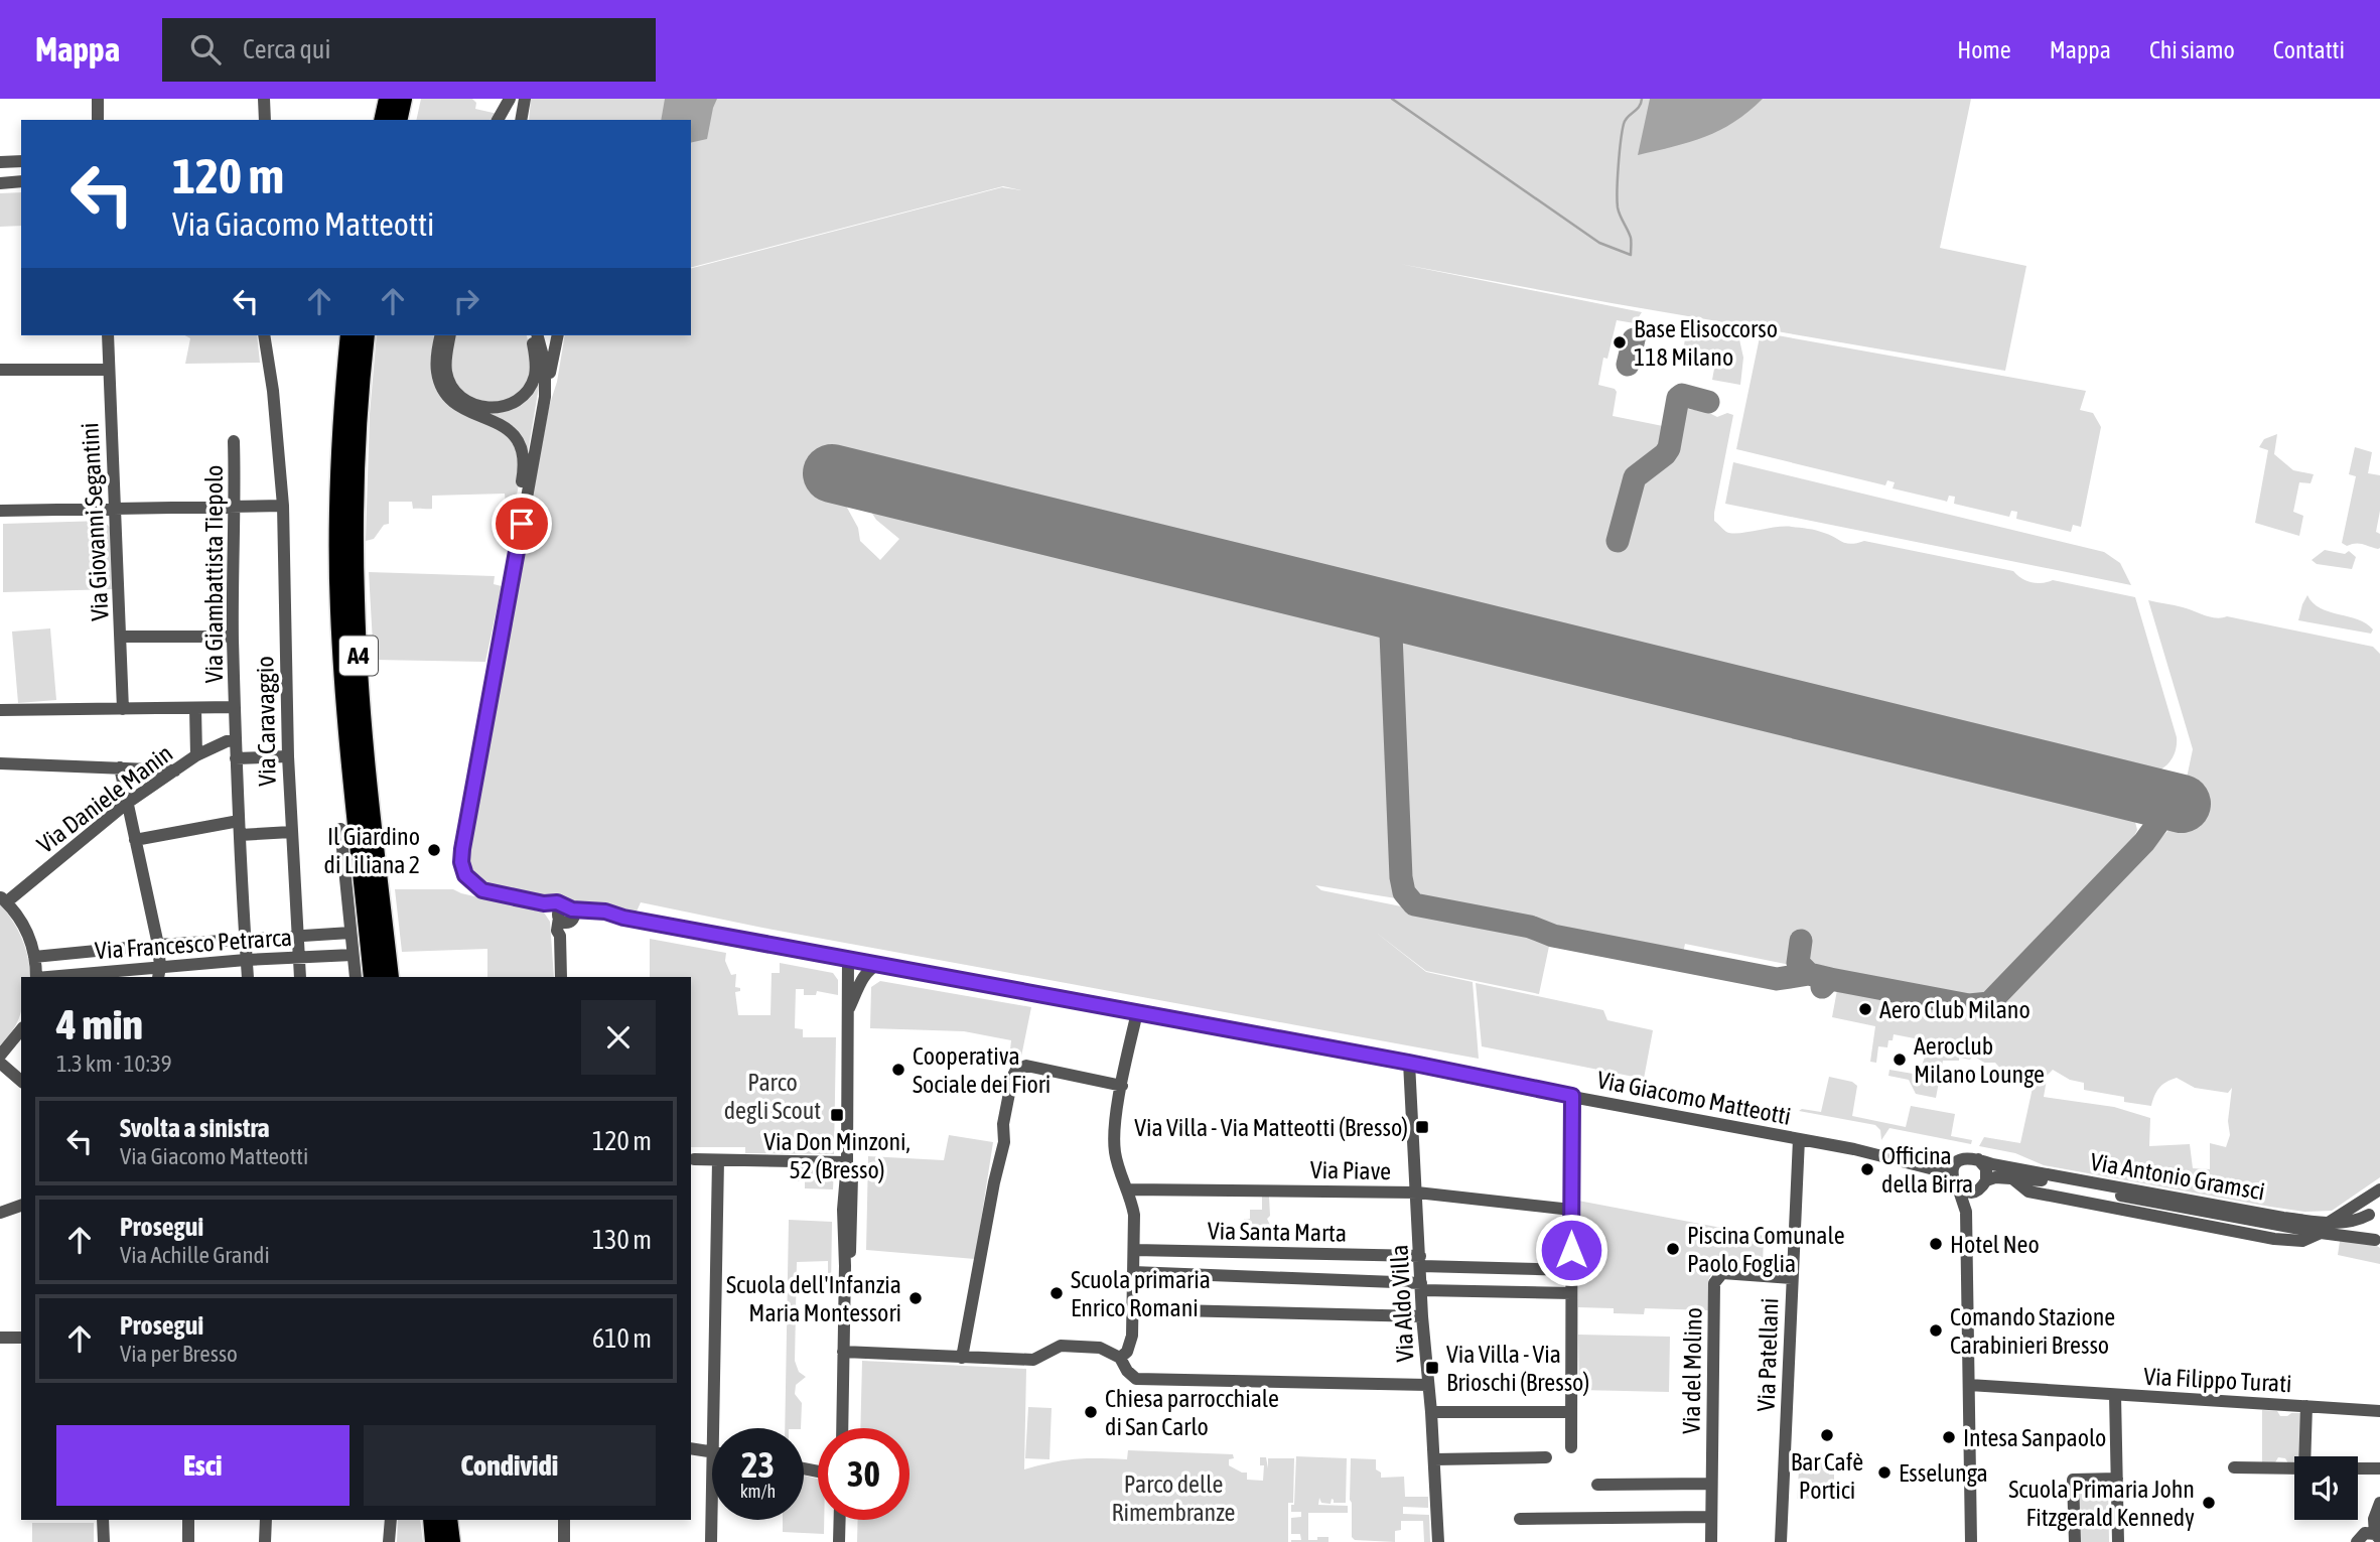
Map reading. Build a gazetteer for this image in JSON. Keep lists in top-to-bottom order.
{
  "streets": {
    "highway": ["A4"],
    "street": [
      "Via Giovanni Segantini",
      "Via Giambattista Tiepolo",
      "Via Caravaggio",
      "Via Daniele Manin",
      "Via Francesco Petrarca",
      "Via Giacomo Matteotti",
      "Via Piave",
      "Via Antonio Gramsci",
      "Via Santa Marta",
      "Via Aldo Villa",
      "Via Patellani",
      "Via del Molino",
      "Via Filippo Turati"
    ]
  },
  "crossings": [
    ["Via Giambattista Tiepolo", "Via Daniele Manin"],
    ["Via Giambattista Tiepolo", "Via Francesco Petrarca"],
    ["Via Caravaggio", "Via Francesco Petrarca"],
    ["Via Giacomo Matteotti", "Via Antonio Gramsci"],
    ["Via Giacomo Matteotti", "Via Aldo Villa"],
    ["Via Giacomo Matteotti", "Via Patellani"],
    ["Via Piave", "Via Aldo Villa"],
    ["Via Santa Marta", "Via Aldo Villa"],
    ["Via Patellani", "Via del Molino"]
  ],
  "parks": ["Parco degli Scout", "Parco delle Rimembranze"],
  "places": {
    "other": [
      "Base Elisoccorso 118 Milano",
      "Il Giardino di Liliana 2",
      "Aero Club Milano",
      "Aeroclub Milano Lounge",
      "Cooperativa Sociale dei Fiori",
      "Officina della Birra",
      "Hotel Neo",
      "Piscina Comunale Paolo Foglia",
      "Scuola primaria Enrico Romani",
      "Scuola dell'Infanzia Maria Montessori",
      "Comando Stazione Carabinieri Bresso",
      "Chiesa parrocchiale di San Carlo",
      "Bar Cafè Portici",
      "Intesa Sanpaolo",
      "Esselunga",
      "Scuola Primaria John Fitzgerald Kennedy"
    ],
    "transit": ["Via Don Minzoni, 52 (Bresso)", "Via Villa - Via Matteotti (Bresso)", "Via Villa - Via Brioschi (Bresso)"]
  },
  "page": {
    "header": "Mappa",
    "search": "Cerca qui",
    "nav": [
      "Home",
      "Mappa",
      "Chi siamo",
      "Contatti"
    ],
    "turn": ["120 m", "Via Giacomo Matteotti"],
    "heading": ["4 min", "1.3 km · 10:39"],
    "list": [
      {
        "name": "Svolta a sinistra",
        "note": "Via Giacomo Matteotti",
        "value": "120 m"
      },
      {
        "name": "Prosegui",
        "note": "Via Achille Grandi",
        "value": "130 m"
      },
      {
        "name": "Prosegui",
        "note": "Via per Bresso",
        "value": "610 m"
      }
    ],
    "buttons": ["Esci", "Condividi"],
    "speed": "23 km/h",
    "limit": "30"
  }
}
